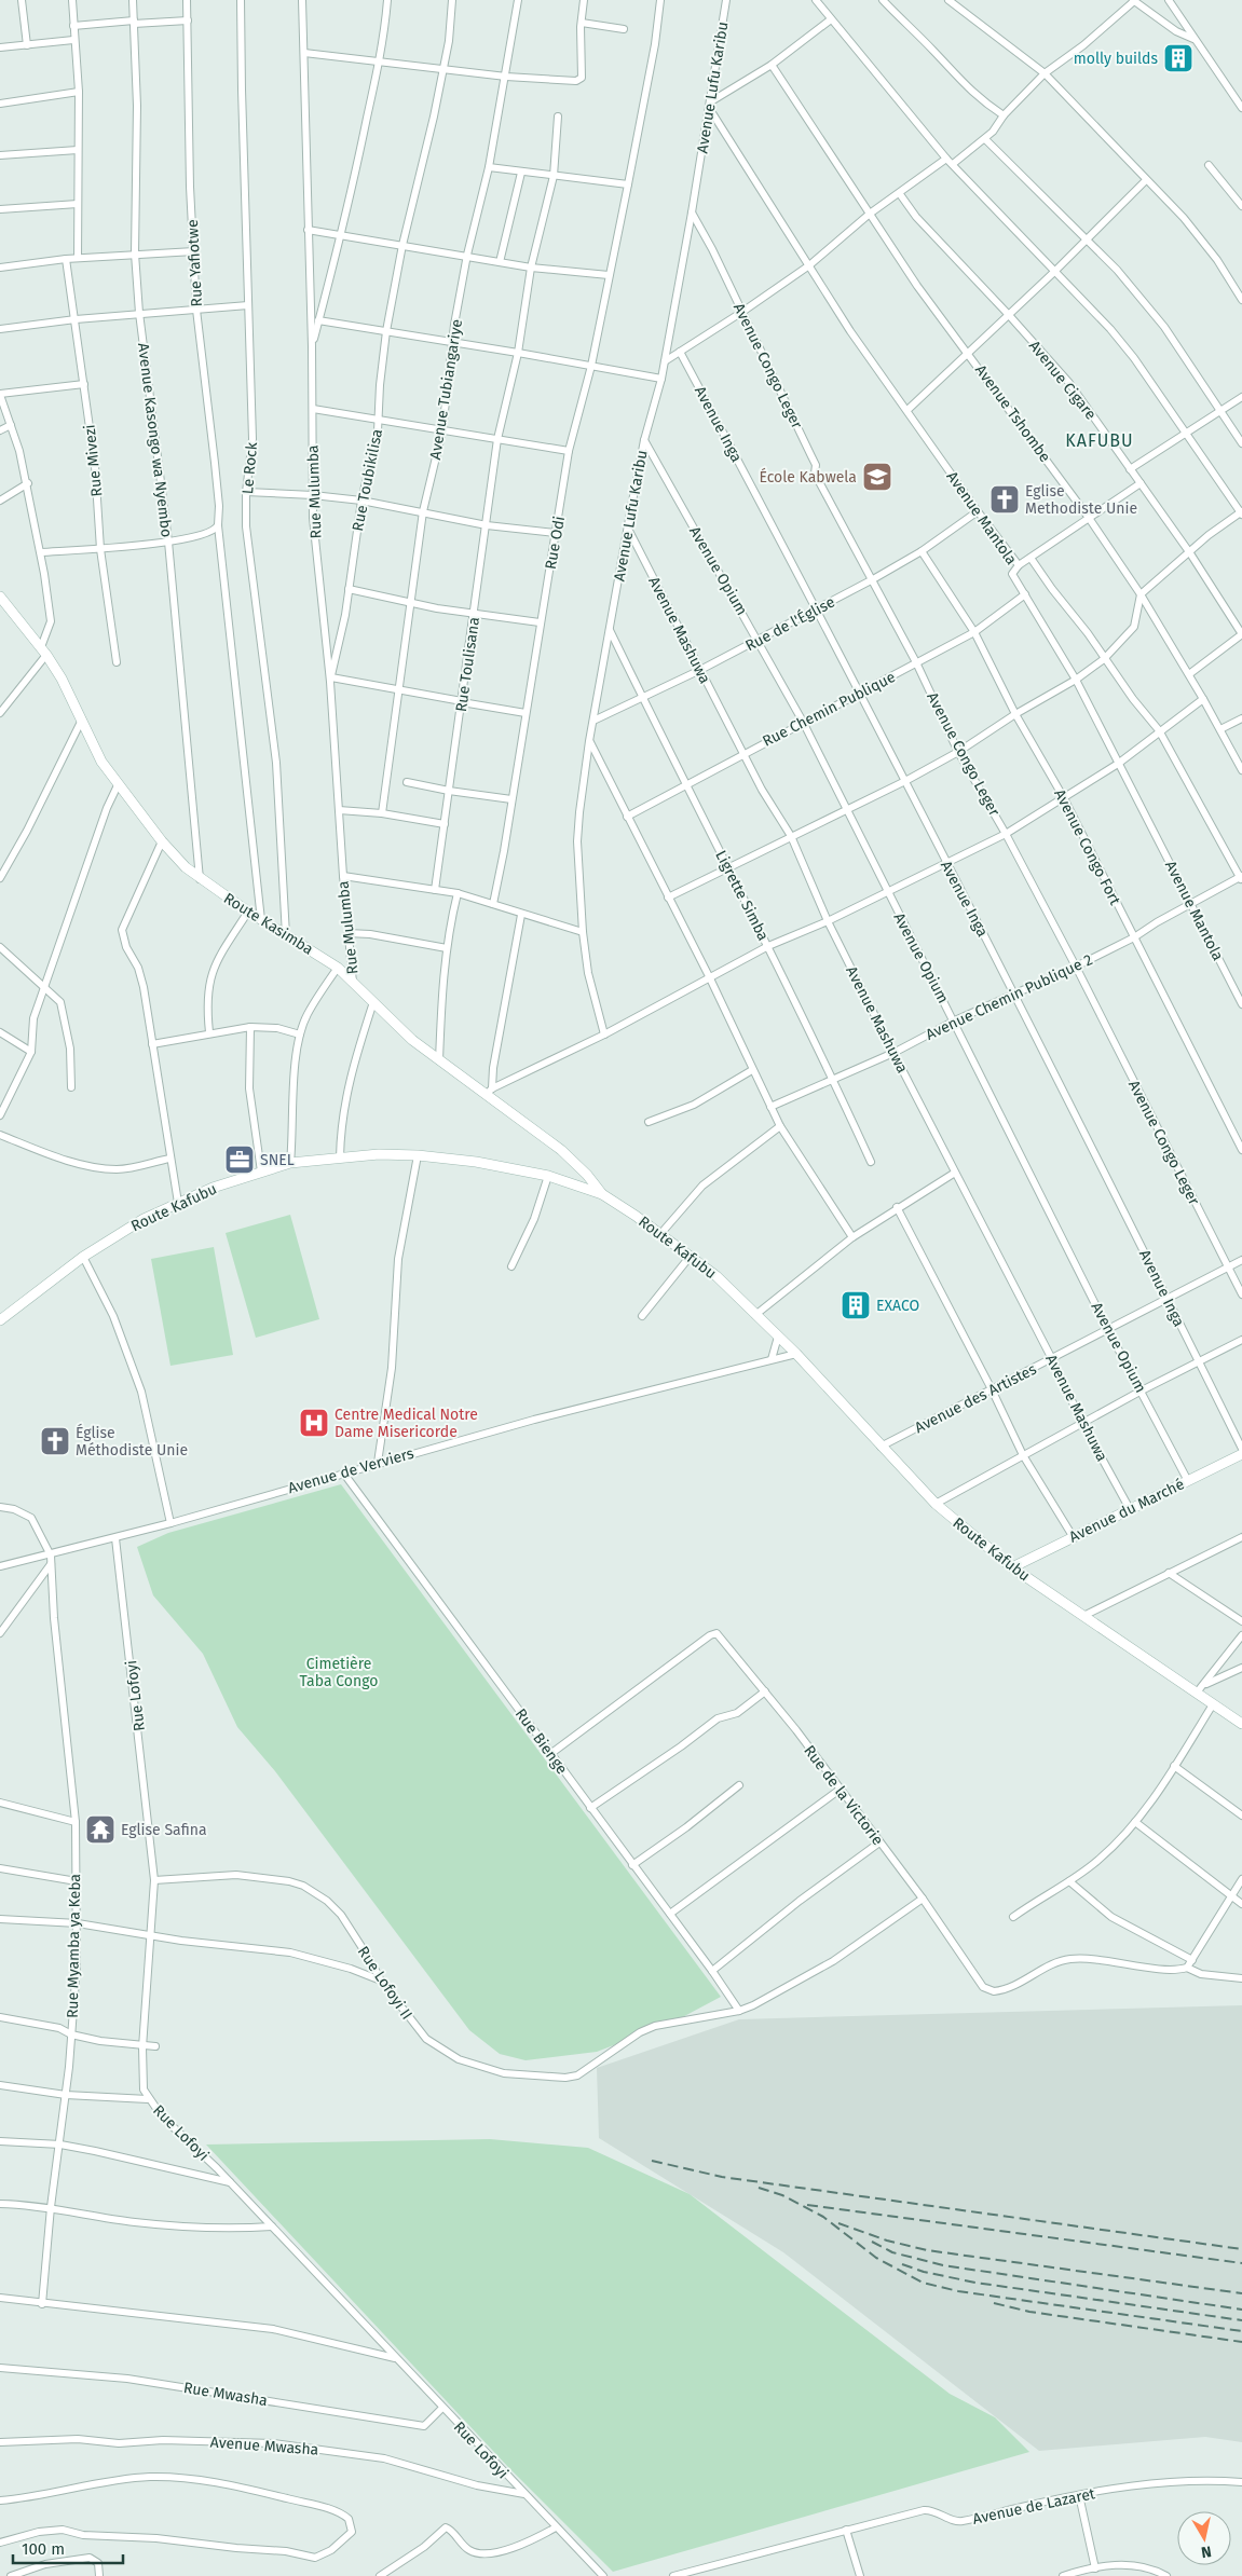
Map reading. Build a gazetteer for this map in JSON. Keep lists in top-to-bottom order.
{
  "streets": {
    "main road": ["Route Kasimba", "Route Kafubu", "Avenue du Marché"],
    "street": [
      "Avenue Lufu Karibu",
      "Rue Yafiotwe",
      "Avenue Congo Leger",
      "Avenue Cigare",
      "Avenue Tubiangariye",
      "Avenue Tshombe",
      "Avenue Inga",
      "Avenue Kasongo wa Nyembo",
      "Rue Mivezi",
      "Le Rock",
      "Rue Toubikilisa",
      "Rue Mulumba",
      "Avenue Mantola",
      "Rue Odi",
      "Avenue Opium",
      "Rue de l'Église",
      "Avenue Mashuwa",
      "Rue Toulisana",
      "Rue Chemin Publique",
      "Avenue Congo Fort",
      "Ligrette Simba",
      "Avenue Chemin Publique 2",
      "Avenue des Artistes",
      "Avenue de Verviers",
      "Rue Lofoyi",
      "Rue Bienge",
      "Rue de la Victorie",
      "Rue Myamba ya Keba",
      "Rue Lofoyi II",
      "Rue Mwasha",
      "Avenue Mwasha",
      "Avenue de Lazaret"
    ]
  },
  "crossings": [
    ["Avenue Lufu Karibu", "Avenue Congo Leger"],
    ["Avenue Lufu Karibu", "Avenue Mantola"],
    ["Avenue Lufu Karibu", "Avenue Opium"],
    ["Avenue Lufu Karibu", "Rue de l'Église"],
    ["Avenue Lufu Karibu", "Avenue Mashuwa"],
    ["Avenue Lufu Karibu", "Ligrette Simba"],
    ["Rue Yafiotwe", "Route Kasimba"],
    ["Avenue Congo Leger", "Rue de l'Église"],
    ["Avenue Congo Leger", "Rue Chemin Publique"],
    ["Avenue Congo Leger", "Avenue Chemin Publique 2"],
    ["Avenue Congo Leger", "Avenue des Artistes"],
    ["Avenue Inga", "Rue de l'Église"],
    ["Avenue Inga", "Rue Chemin Publique"],
    ["Avenue Inga", "Avenue Chemin Publique 2"],
    ["Avenue Inga", "Avenue des Artistes"],
    ["Avenue Kasongo wa Nyembo", "Route Kasimba"],
    ["Le Rock", "Route Kasimba"],
    ["Rue Toubikilisa", "Rue Mulumba"],
    ["Rue Mulumba", "Route Kasimba"],
    ["Avenue Mantola", "Rue de l'Église"],
    ["Avenue Mantola", "Rue Chemin Publique"],
    ["Avenue Mantola", "Avenue Chemin Publique 2"],
    ["Avenue Opium", "Rue de l'Église"],
    ["Avenue Opium", "Rue Chemin Publique"],
    ["Avenue Opium", "Avenue Chemin Publique 2"],
    ["Avenue Opium", "Avenue des Artistes"],
    ["Avenue Opium", "Avenue du Marché"],
    ["Rue de l'Église", "Avenue Mashuwa"],
    ["Rue de l'Église", "Avenue Congo Fort"],
    ["Rue de l'Église", "Ligrette Simba"],
    ["Avenue Mashuwa", "Rue Chemin Publique"],
    ["Avenue Mashuwa", "Avenue Chemin Publique 2"],
    ["Avenue Mashuwa", "Avenue des Artistes"],
    ["Avenue Mashuwa", "Avenue du Marché"],
    ["Rue Chemin Publique", "Avenue Congo Fort"],
    ["Rue Chemin Publique", "Ligrette Simba"],
    ["Avenue Congo Fort", "Avenue Chemin Publique 2"],
    ["Ligrette Simba", "Avenue Chemin Publique 2"],
    ["Route Kasimba", "Route Kafubu"],
    ["Route Kafubu", "Avenue des Artistes"],
    ["Route Kafubu", "Avenue de Verviers"],
    ["Route Kafubu", "Avenue du Marché"],
    ["Avenue de Verviers", "Rue Lofoyi"],
    ["Avenue de Verviers", "Rue Bienge"],
    ["Avenue de Verviers", "Rue Myamba ya Keba"],
    ["Rue Lofoyi", "Rue Lofoyi II"],
    ["Rue Lofoyi", "Rue Mwasha"],
    ["Rue Lofoyi", "Avenue Mwasha"],
    ["Rue Bienge", "Rue de la Victorie"],
    ["Rue Bienge", "Rue Lofoyi II"],
    ["Rue de la Victorie", "Rue Lofoyi II"]
  ],
  "districts": ["KAFUBU"],
  "parks": ["Cimetière Taba Congo"],
  "places": {
    "building": ["molly builds", "EXACO"],
    "school or university": ["École Kabwela"],
    "church": ["Eglise Methodiste Unie", "Église Méthodiste Unie"],
    "office": ["SNEL"],
    "hospital": ["Centre Medical Notre Dame Misericorde"],
    "temple": ["Eglise Safina"]
  },
  "scale_bar": "100 m",
  "north": "bottom"
}
